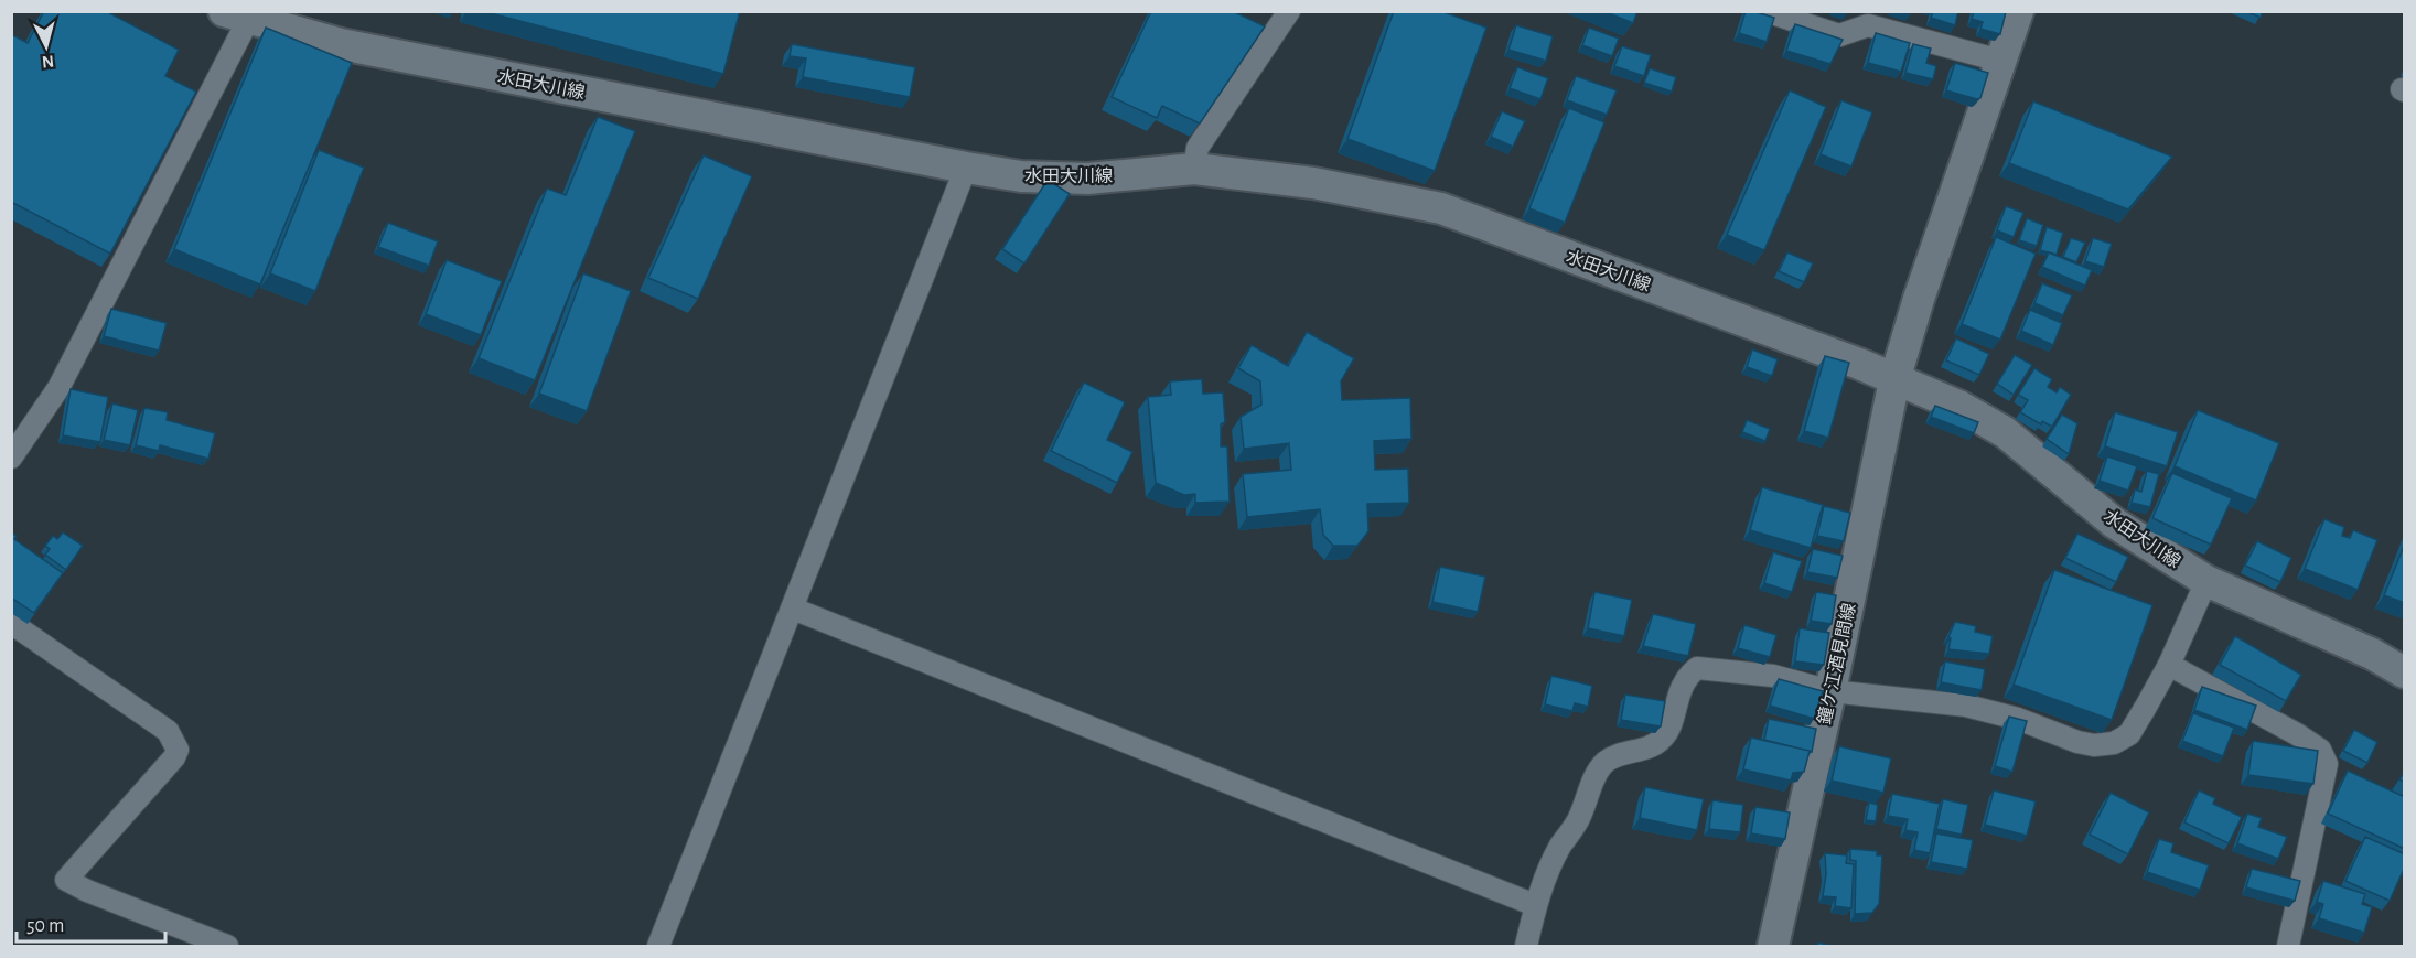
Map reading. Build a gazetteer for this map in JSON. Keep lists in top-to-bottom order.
{
  "streets": {
    "main road": ["水田大川線", "鐘ケ江酒見間線"]
  },
  "crossings": [
    ["水田大川線", "鐘ケ江酒見間線"]
  ],
  "scale_bar": "50 m",
  "north": "bottom"
}
